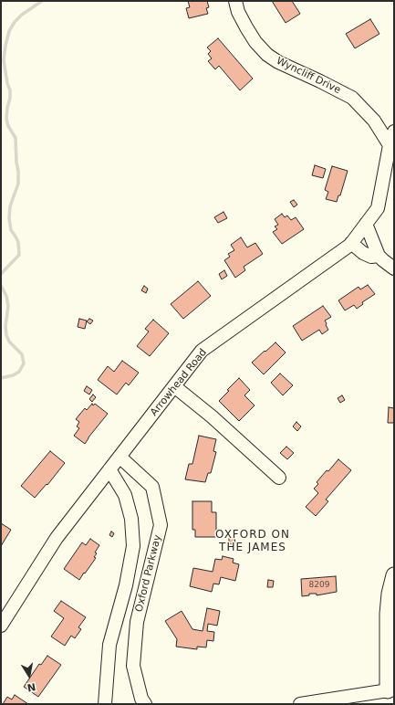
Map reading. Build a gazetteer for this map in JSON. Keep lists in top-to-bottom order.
{
  "streets": {
    "street": ["Wyncliff Drive", "Arrowhead Road", "Oxford Parkway"]
  },
  "crossings": [
    ["Wyncliff Drive", "Arrowhead Road"],
    ["Arrowhead Road", "Oxford Parkway"]
  ],
  "districts": ["OXFORD ON THE JAMES"],
  "house_numbers": ["8209"],
  "north": "bottom"
}
